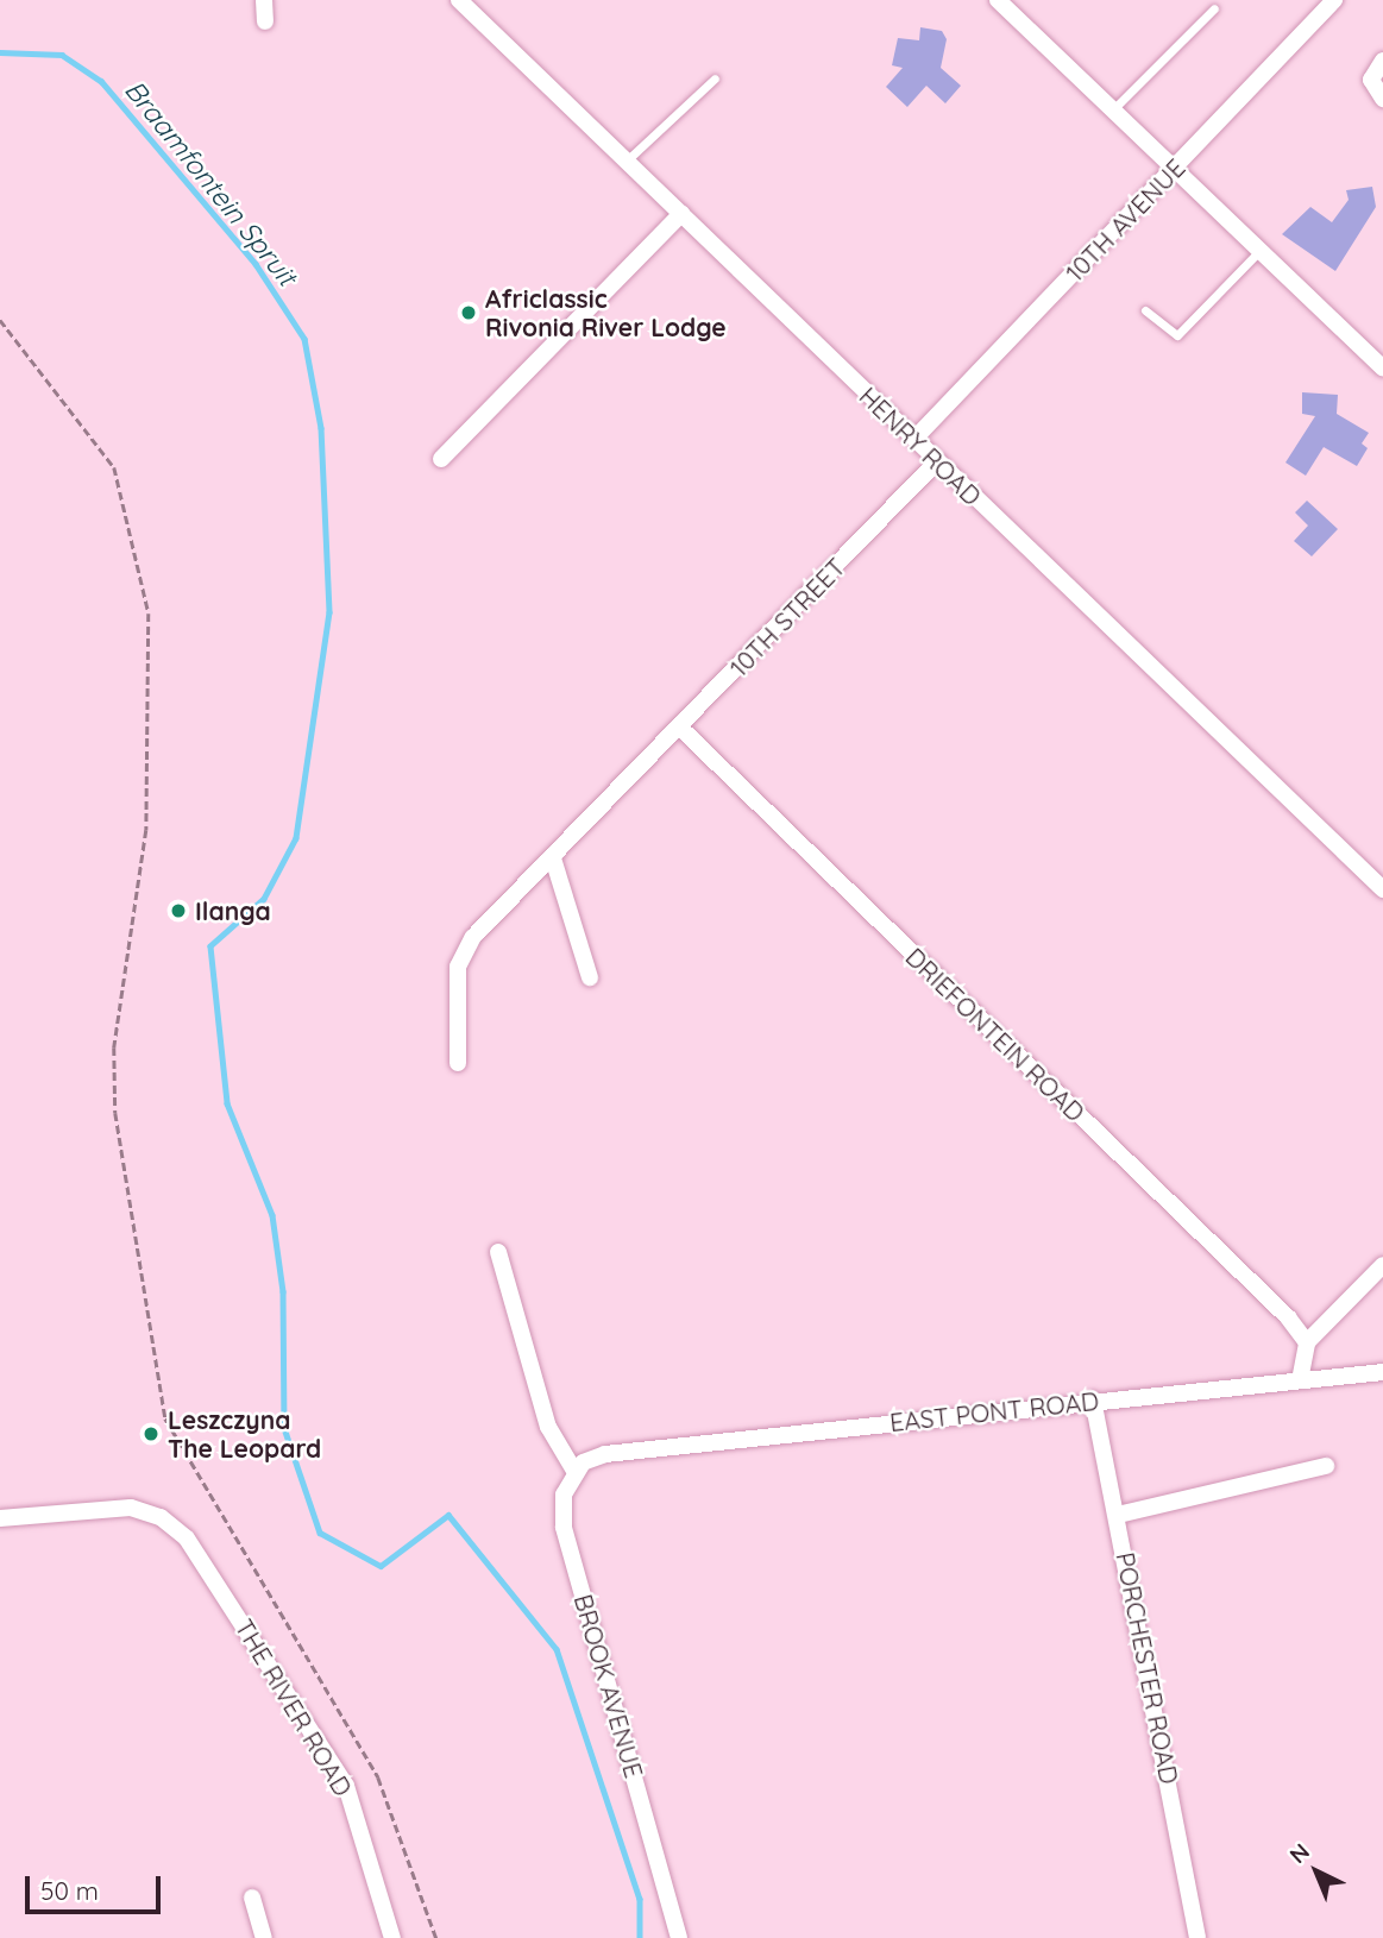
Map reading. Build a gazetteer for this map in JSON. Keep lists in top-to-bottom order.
{
  "streets": {
    "street": [
      "10TH AVENUE",
      "HENRY ROAD",
      "10TH STREET",
      "DRIEFONTEIN ROAD",
      "EAST PONT ROAD",
      "PORCHESTER ROAD",
      "BROOK AVENUE",
      "THE RIVER ROAD"
    ]
  },
  "crossings": [
    ["10TH AVENUE", "HENRY ROAD"],
    ["HENRY ROAD", "10TH STREET"],
    ["10TH STREET", "DRIEFONTEIN ROAD"],
    ["EAST PONT ROAD", "PORCHESTER ROAD"],
    ["EAST PONT ROAD", "BROOK AVENUE"]
  ],
  "water": ["Braamfontein Spruit"],
  "places": ["Africlassic Rivonia River Lodge", "Ilanga", "Leszczyna The Leopard"],
  "scale_bar": "50 m",
  "north": "top left"
}
